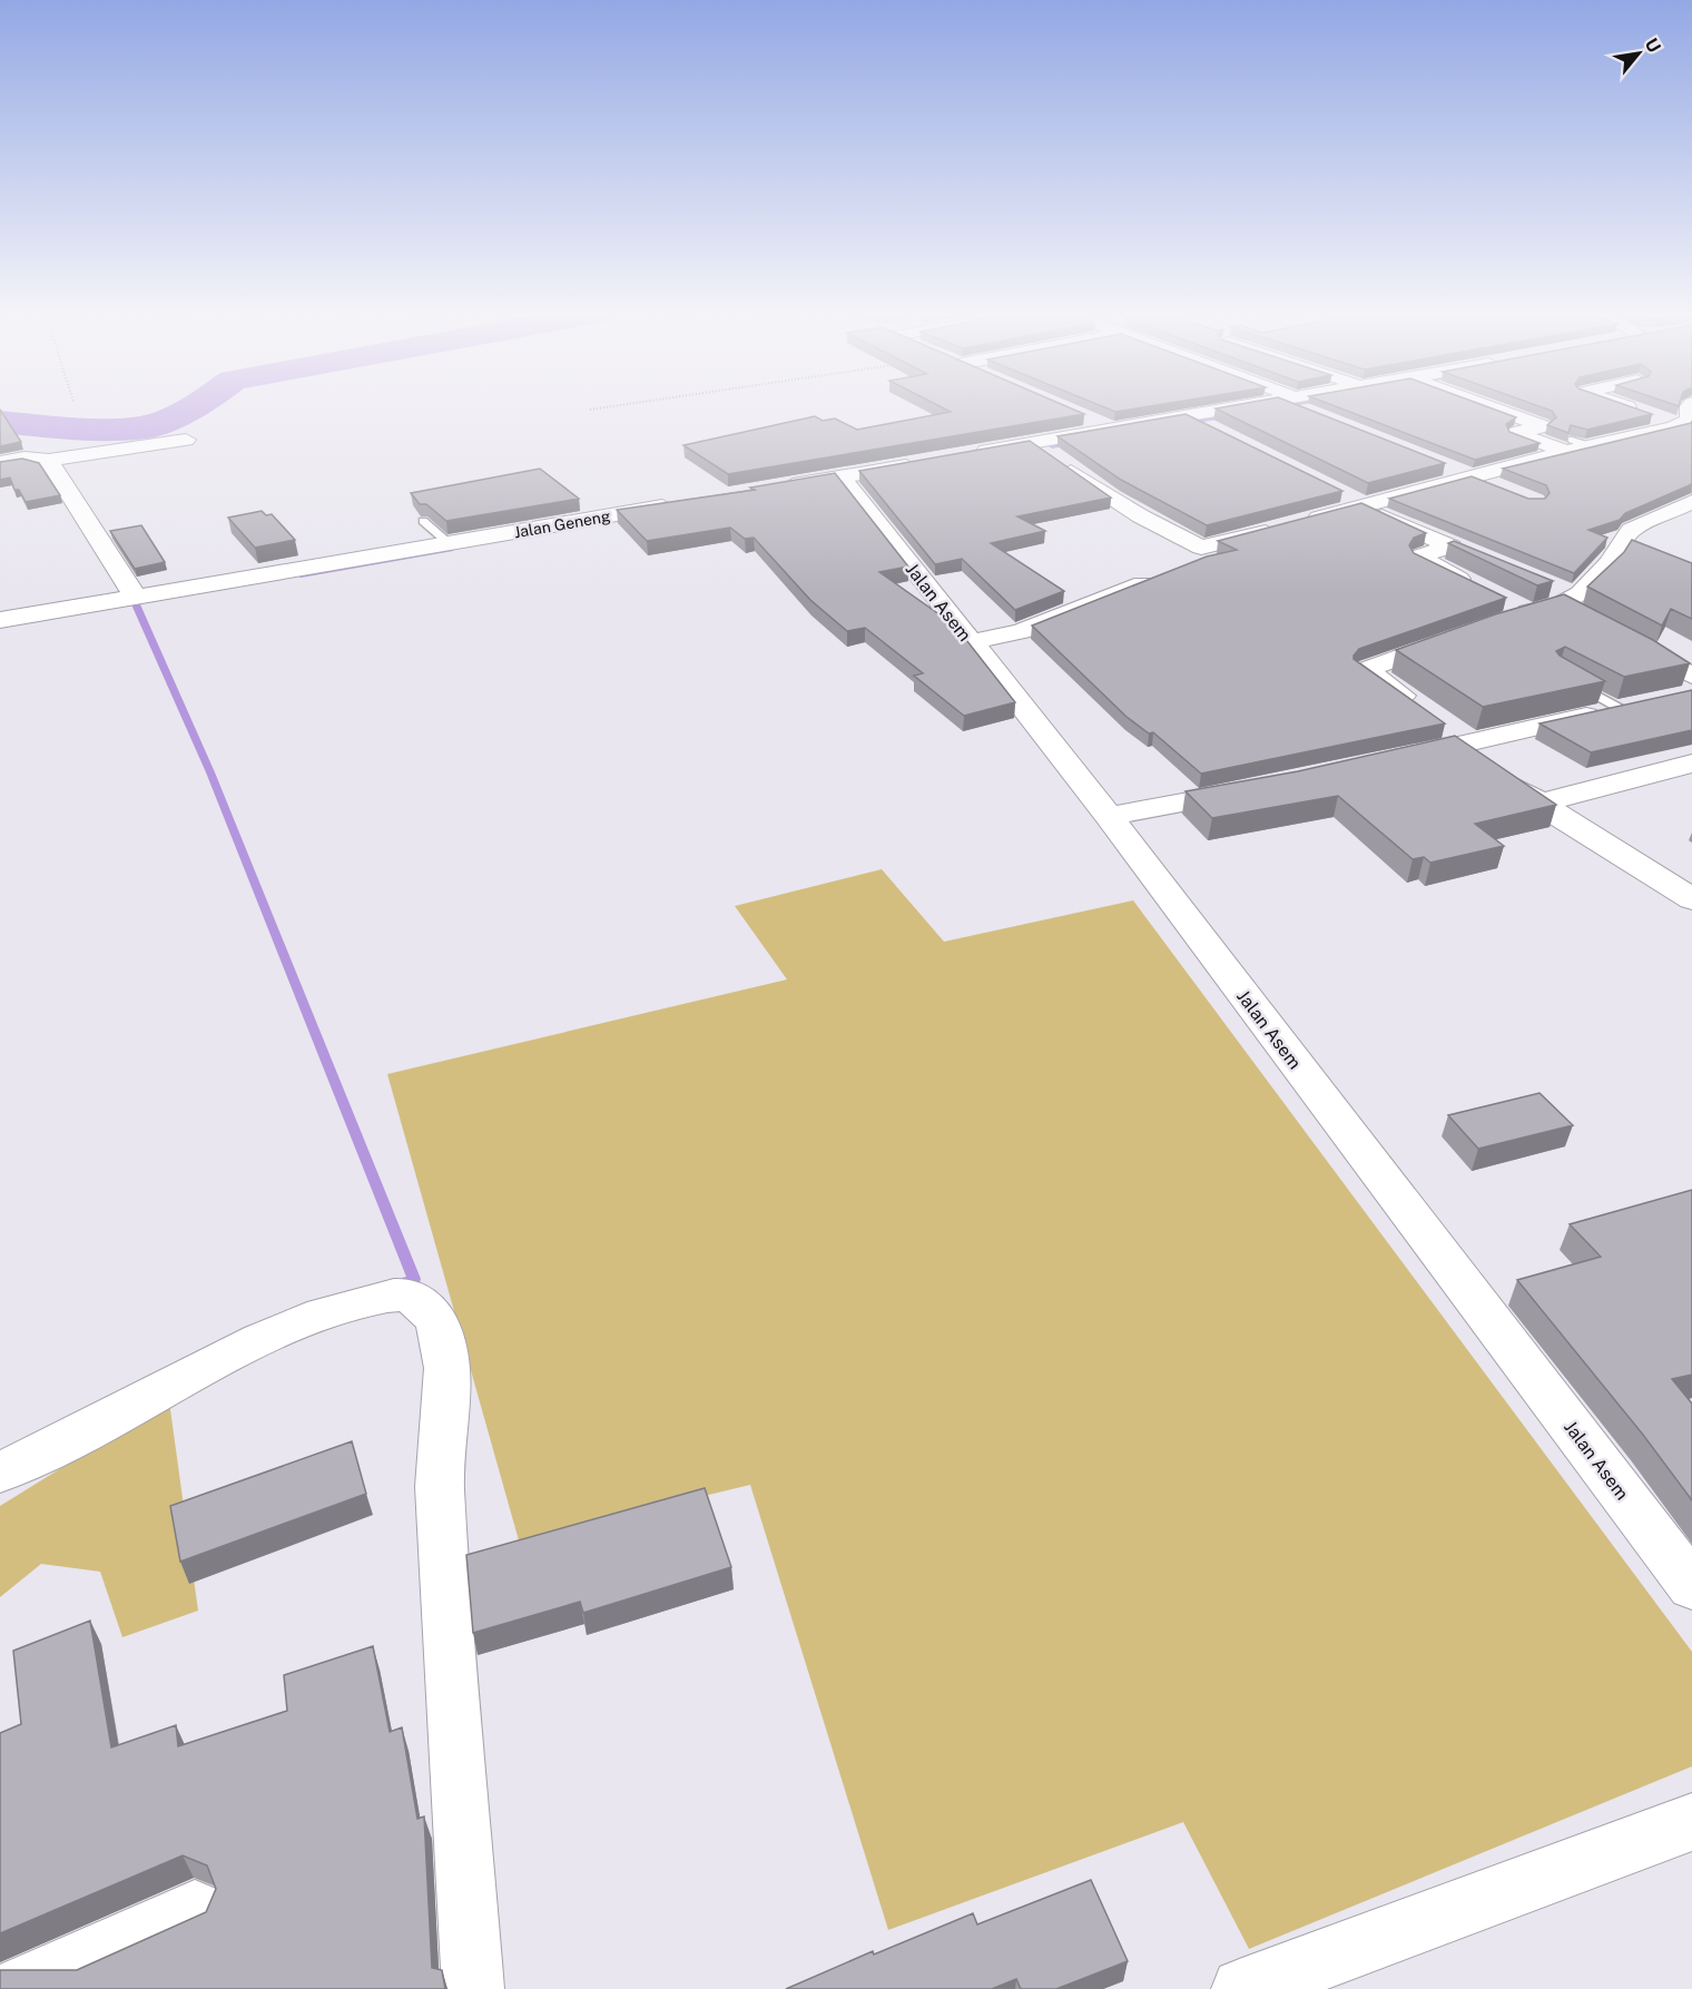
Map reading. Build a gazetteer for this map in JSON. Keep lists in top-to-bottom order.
{
  "streets": {
    "street": ["Jalan Geneng", "Jalan Asem"]
  },
  "north": "top right"
}
